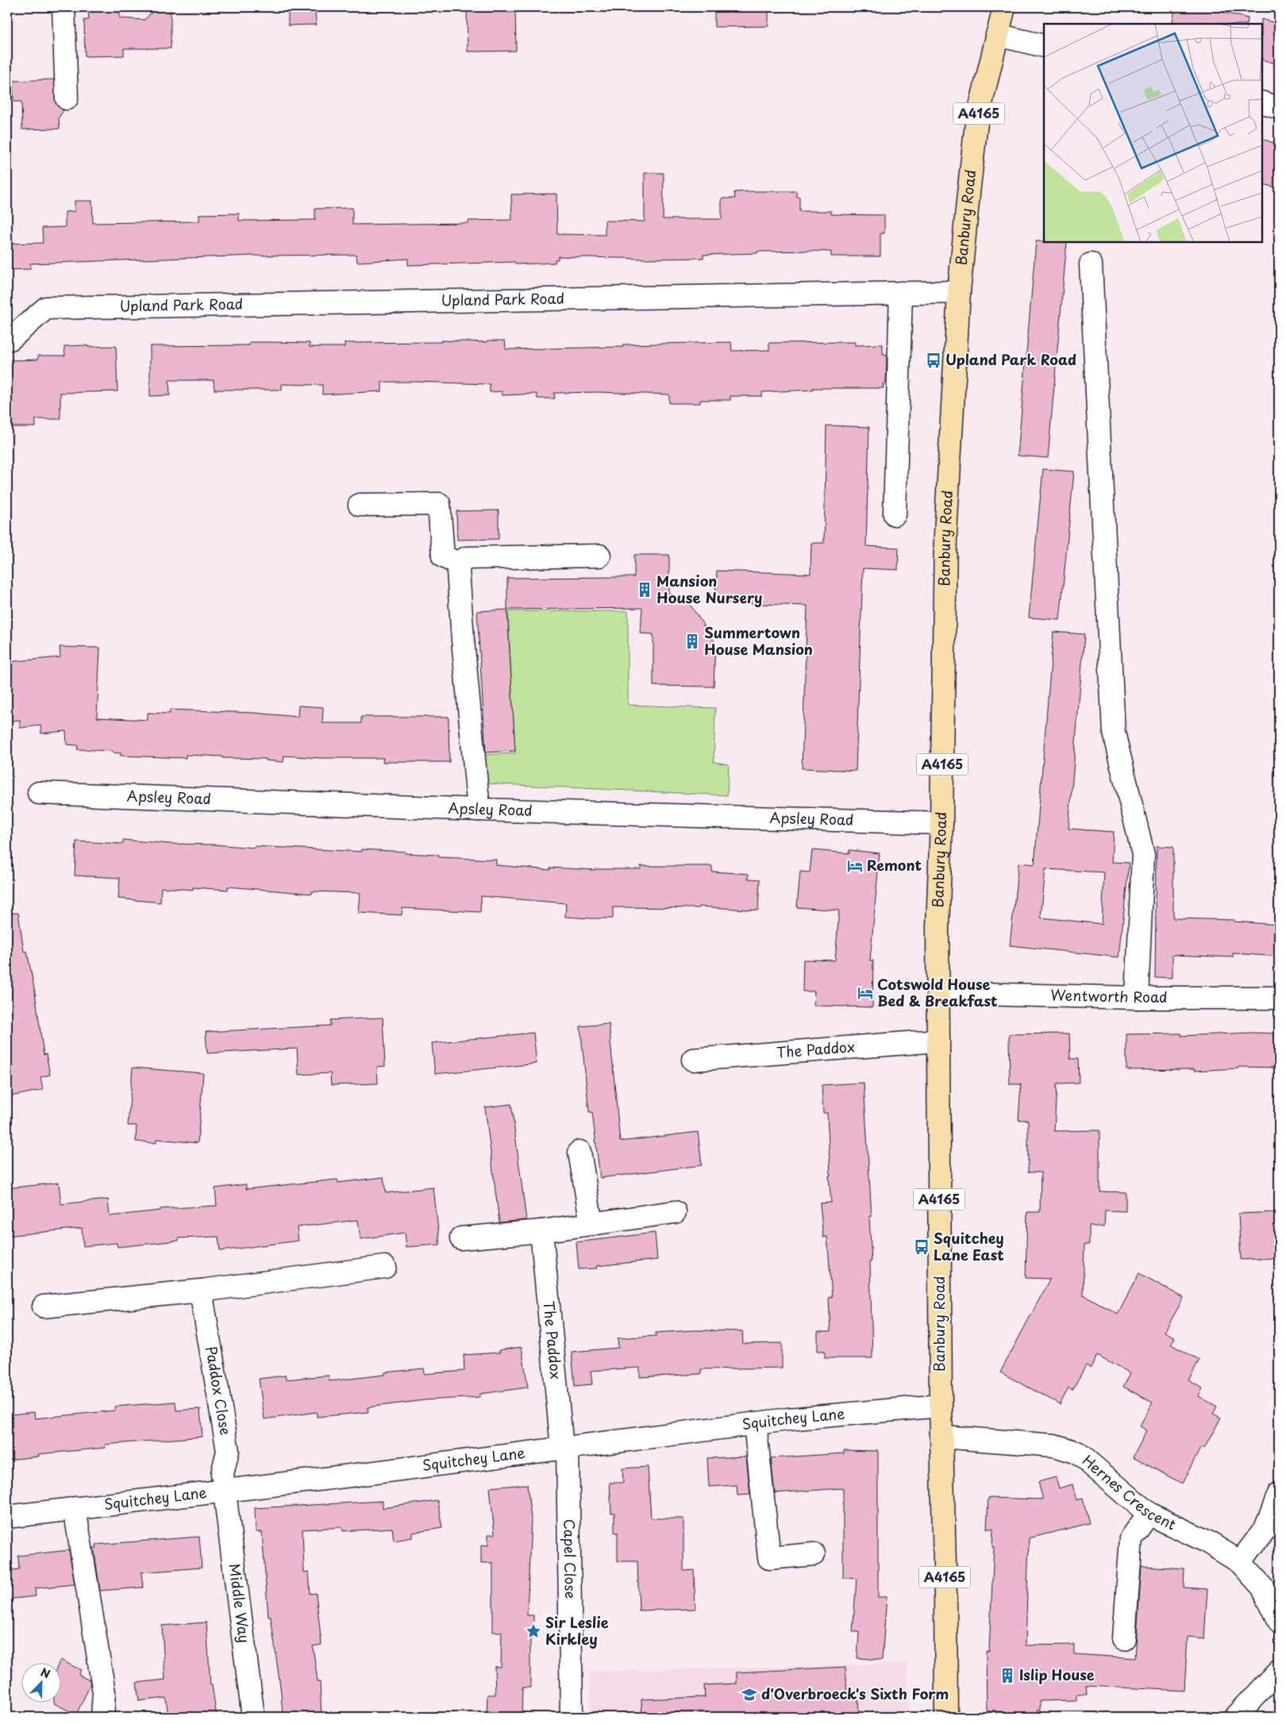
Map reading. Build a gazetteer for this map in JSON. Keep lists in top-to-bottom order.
{
  "streets": {
    "main road": ["A4165", "Banbury Road"],
    "street": [
      "Upland Park Road",
      "Apsley Road",
      "Wentworth Road",
      "The Paddox",
      "Paddox Close",
      "Squitchey Lane",
      "Hernes Crescent",
      "Capel Close",
      "Middle Way"
    ]
  },
  "crossings": [
    ["Banbury Road", "Upland Park Road"],
    ["Banbury Road", "Apsley Road"],
    ["Banbury Road", "Wentworth Road"],
    ["Banbury Road", "The Paddox"],
    ["Banbury Road", "Squitchey Lane"],
    ["Banbury Road", "Hernes Crescent"],
    ["The Paddox", "Squitchey Lane"],
    ["The Paddox", "Capel Close"],
    ["Paddox Close", "Squitchey Lane"],
    ["Paddox Close", "Middle Way"],
    ["Squitchey Lane", "Capel Close"],
    ["Squitchey Lane", "Middle Way"]
  ],
  "places": {
    "bus stop": ["Upland Park Road", "Squitchey Lane East"],
    "building": ["Mansion House Nursery", "Summertown House Mansion", "Islip House"],
    "hotel": ["Remont", "Cotswold House Bed & Breakfast"],
    "place": ["Sir Leslie Kirkley"],
    "school or university": ["d'Overbroeck's Sixth Form"]
  },
  "north": "top right"
}
